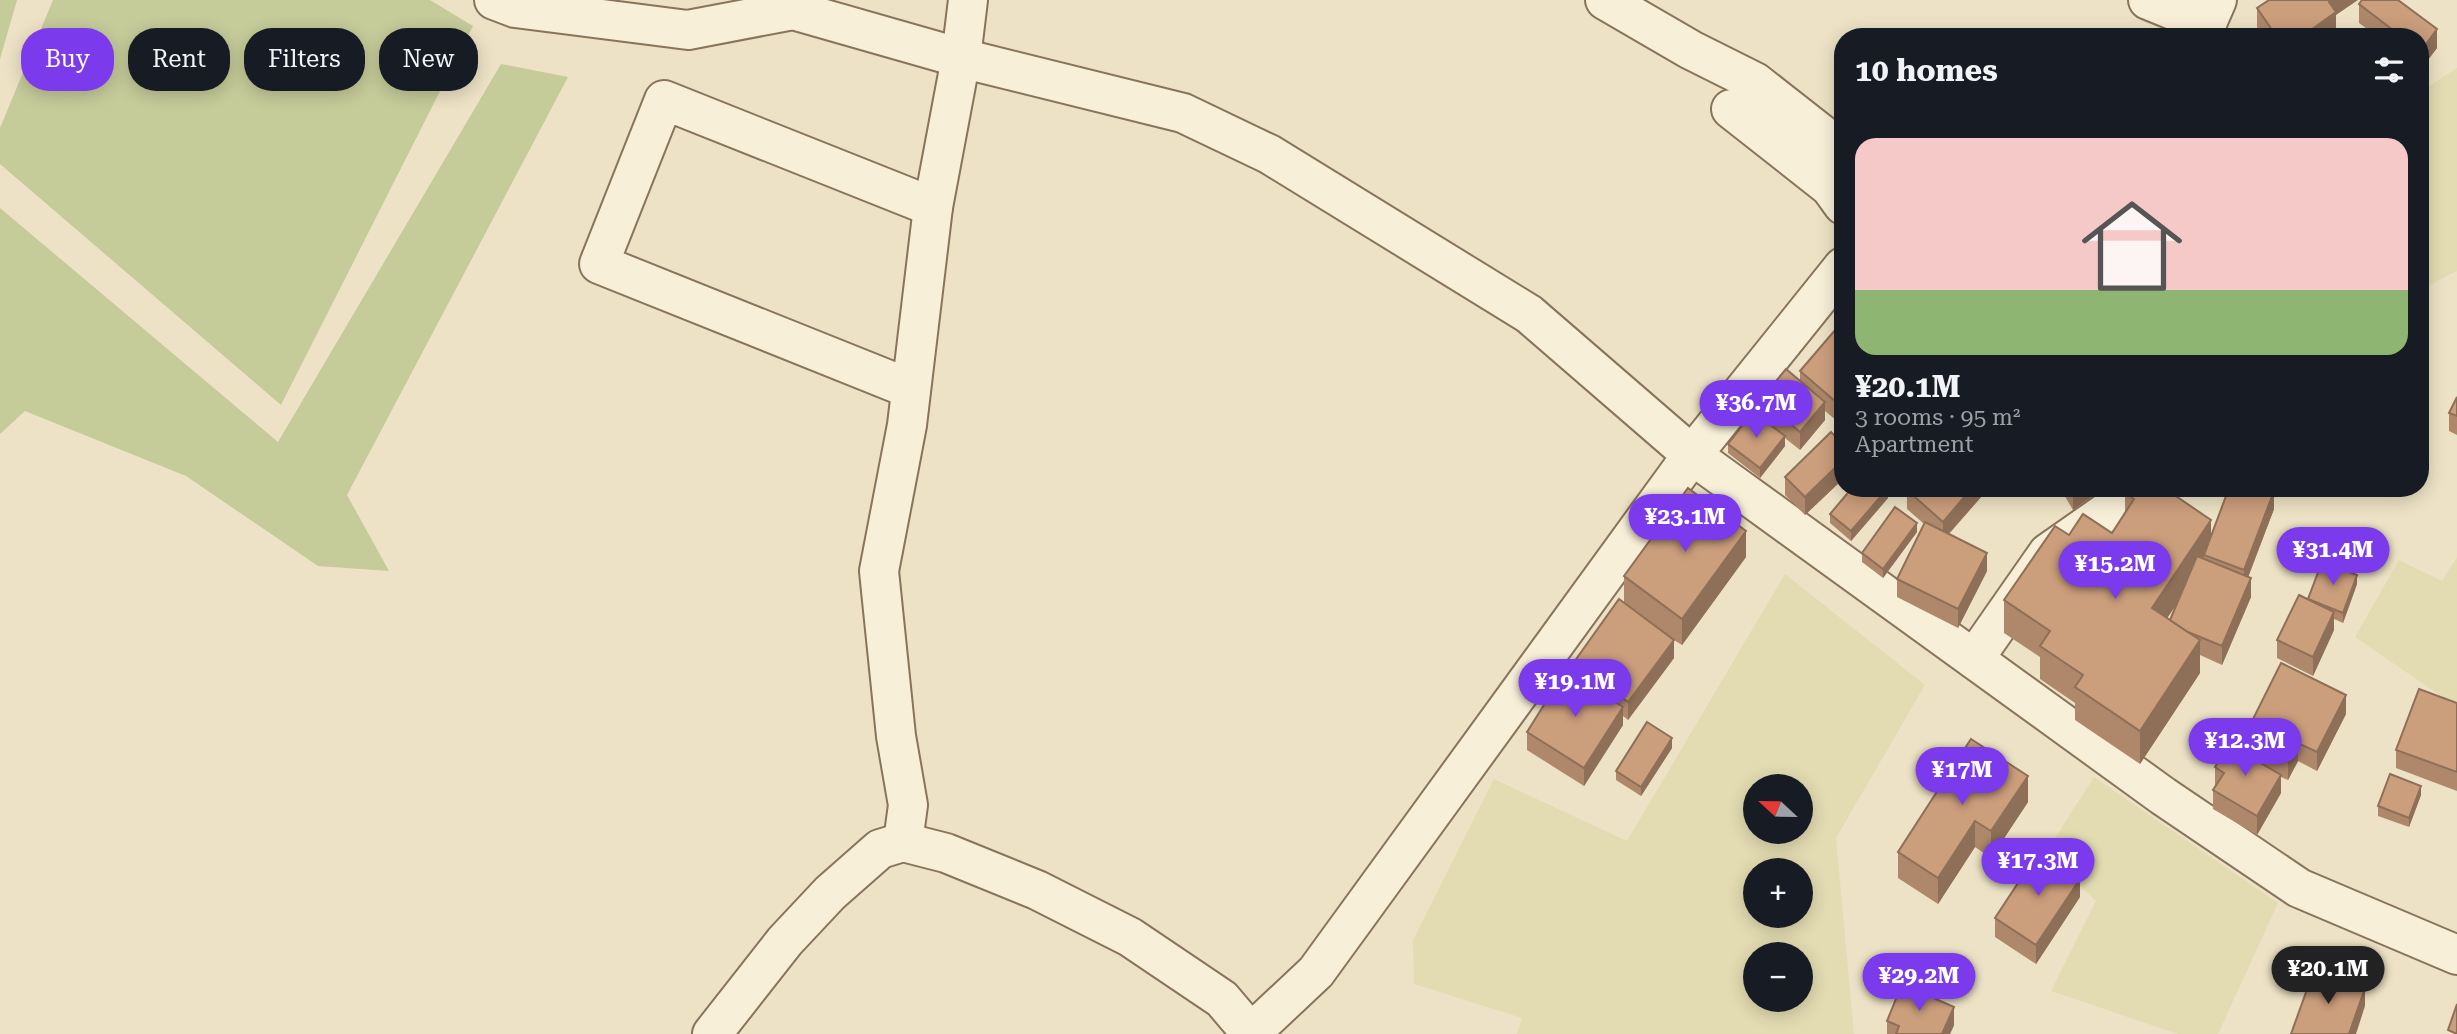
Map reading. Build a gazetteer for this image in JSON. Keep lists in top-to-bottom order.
{
  "north": "left",
  "page": {
    "chip": [
      "Buy",
      "Rent",
      "Filters",
      "New"
    ],
    "heading": "10 homes",
    "list": [
      {
        "name": "¥20.1M",
        "note": "3 rooms · 95 m² · Apartment"
      }
    ],
    "price": [
      "¥36.7M",
      "¥23.1M",
      "¥31.4M",
      "¥15.2M",
      "¥19.1M",
      "¥12.3M",
      "¥17M",
      "¥17.3M",
      "¥20.1M",
      "¥29.2M"
    ],
    "map_buttons": ["+", "−"]
  }
}
